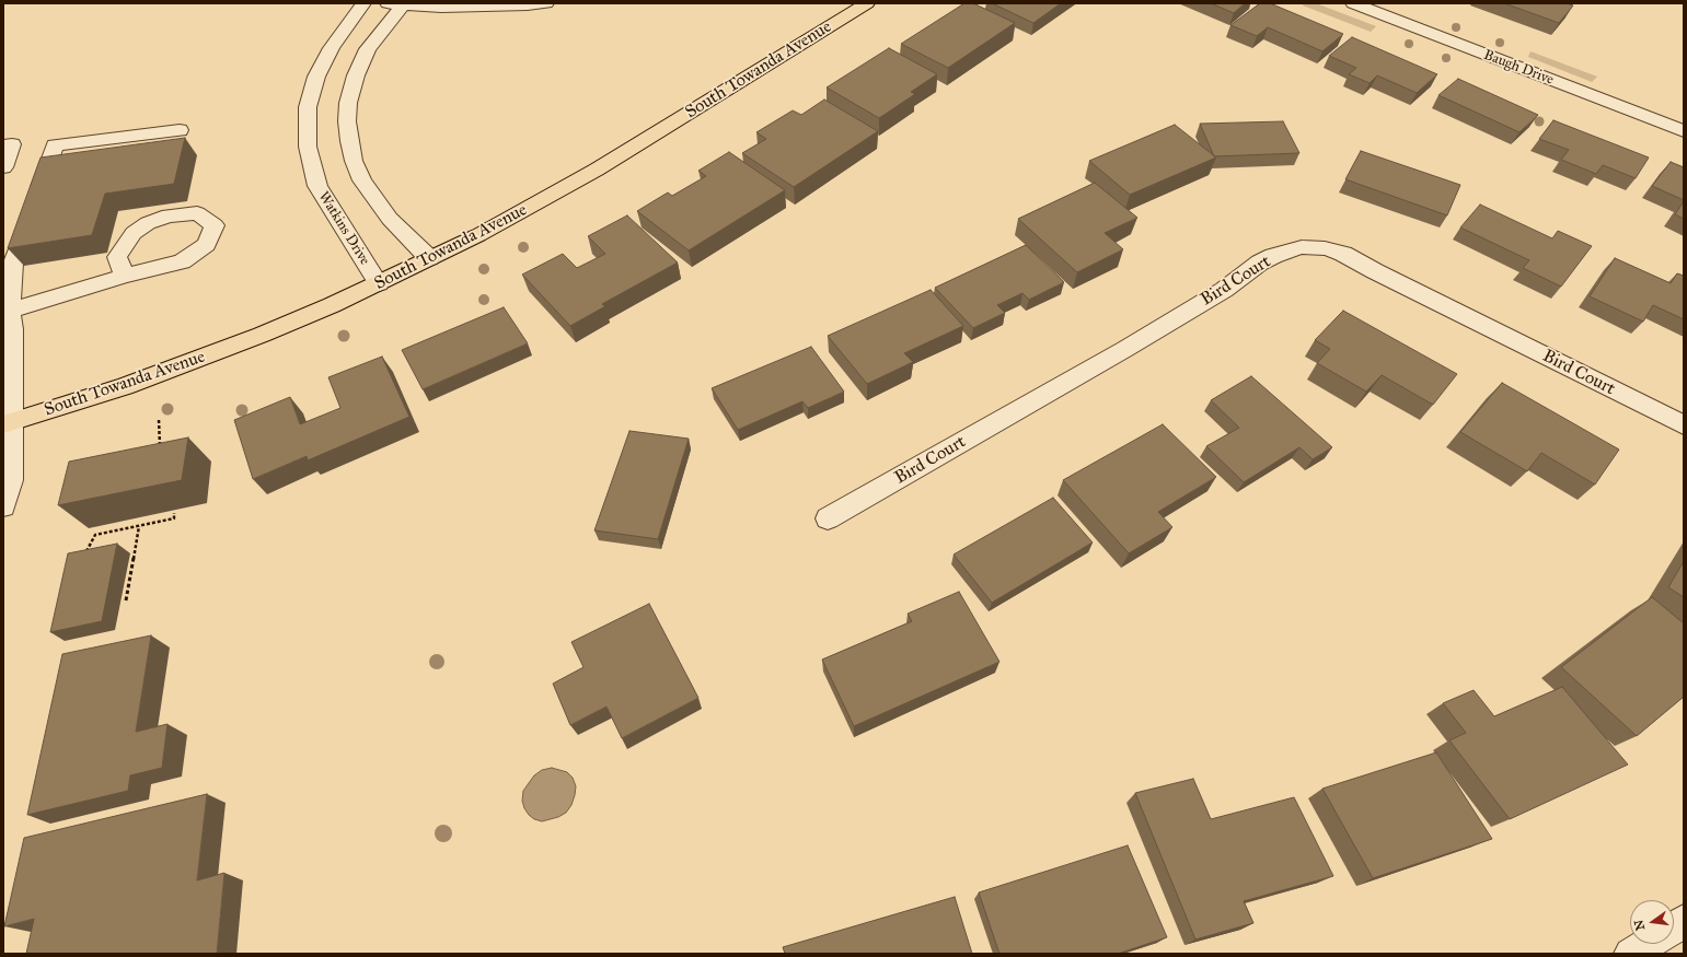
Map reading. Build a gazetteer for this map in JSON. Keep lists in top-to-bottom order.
{
  "streets": {
    "main road": ["South Towanda Avenue"],
    "street": ["Baugh Drive", "Watkins Drive", "Bird Court"]
  },
  "crossings": [
    ["South Towanda Avenue", "Watkins Drive"]
  ],
  "north": "left"
}
